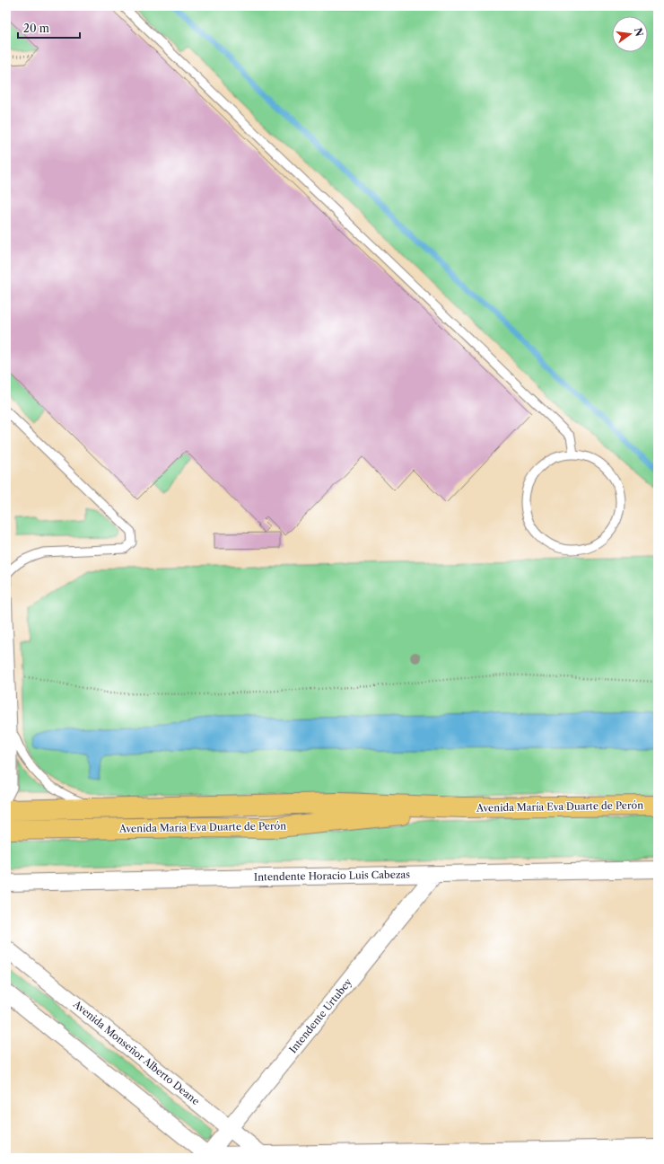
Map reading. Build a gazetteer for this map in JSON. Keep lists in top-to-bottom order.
{
  "streets": {
    "highway": ["Avenida María Eva Duarte de Perón"],
    "street": ["Intendente Horacio Luis Cabezas", "Intendente Urtubey", "Avenida Monseñor Alberto Deane"]
  },
  "crossings": [
    ["Intendente Horacio Luis Cabezas", "Intendente Urtubey"],
    ["Intendente Urtubey", "Avenida Monseñor Alberto Deane"]
  ],
  "scale_bar": "20 m",
  "north": "right"
}
